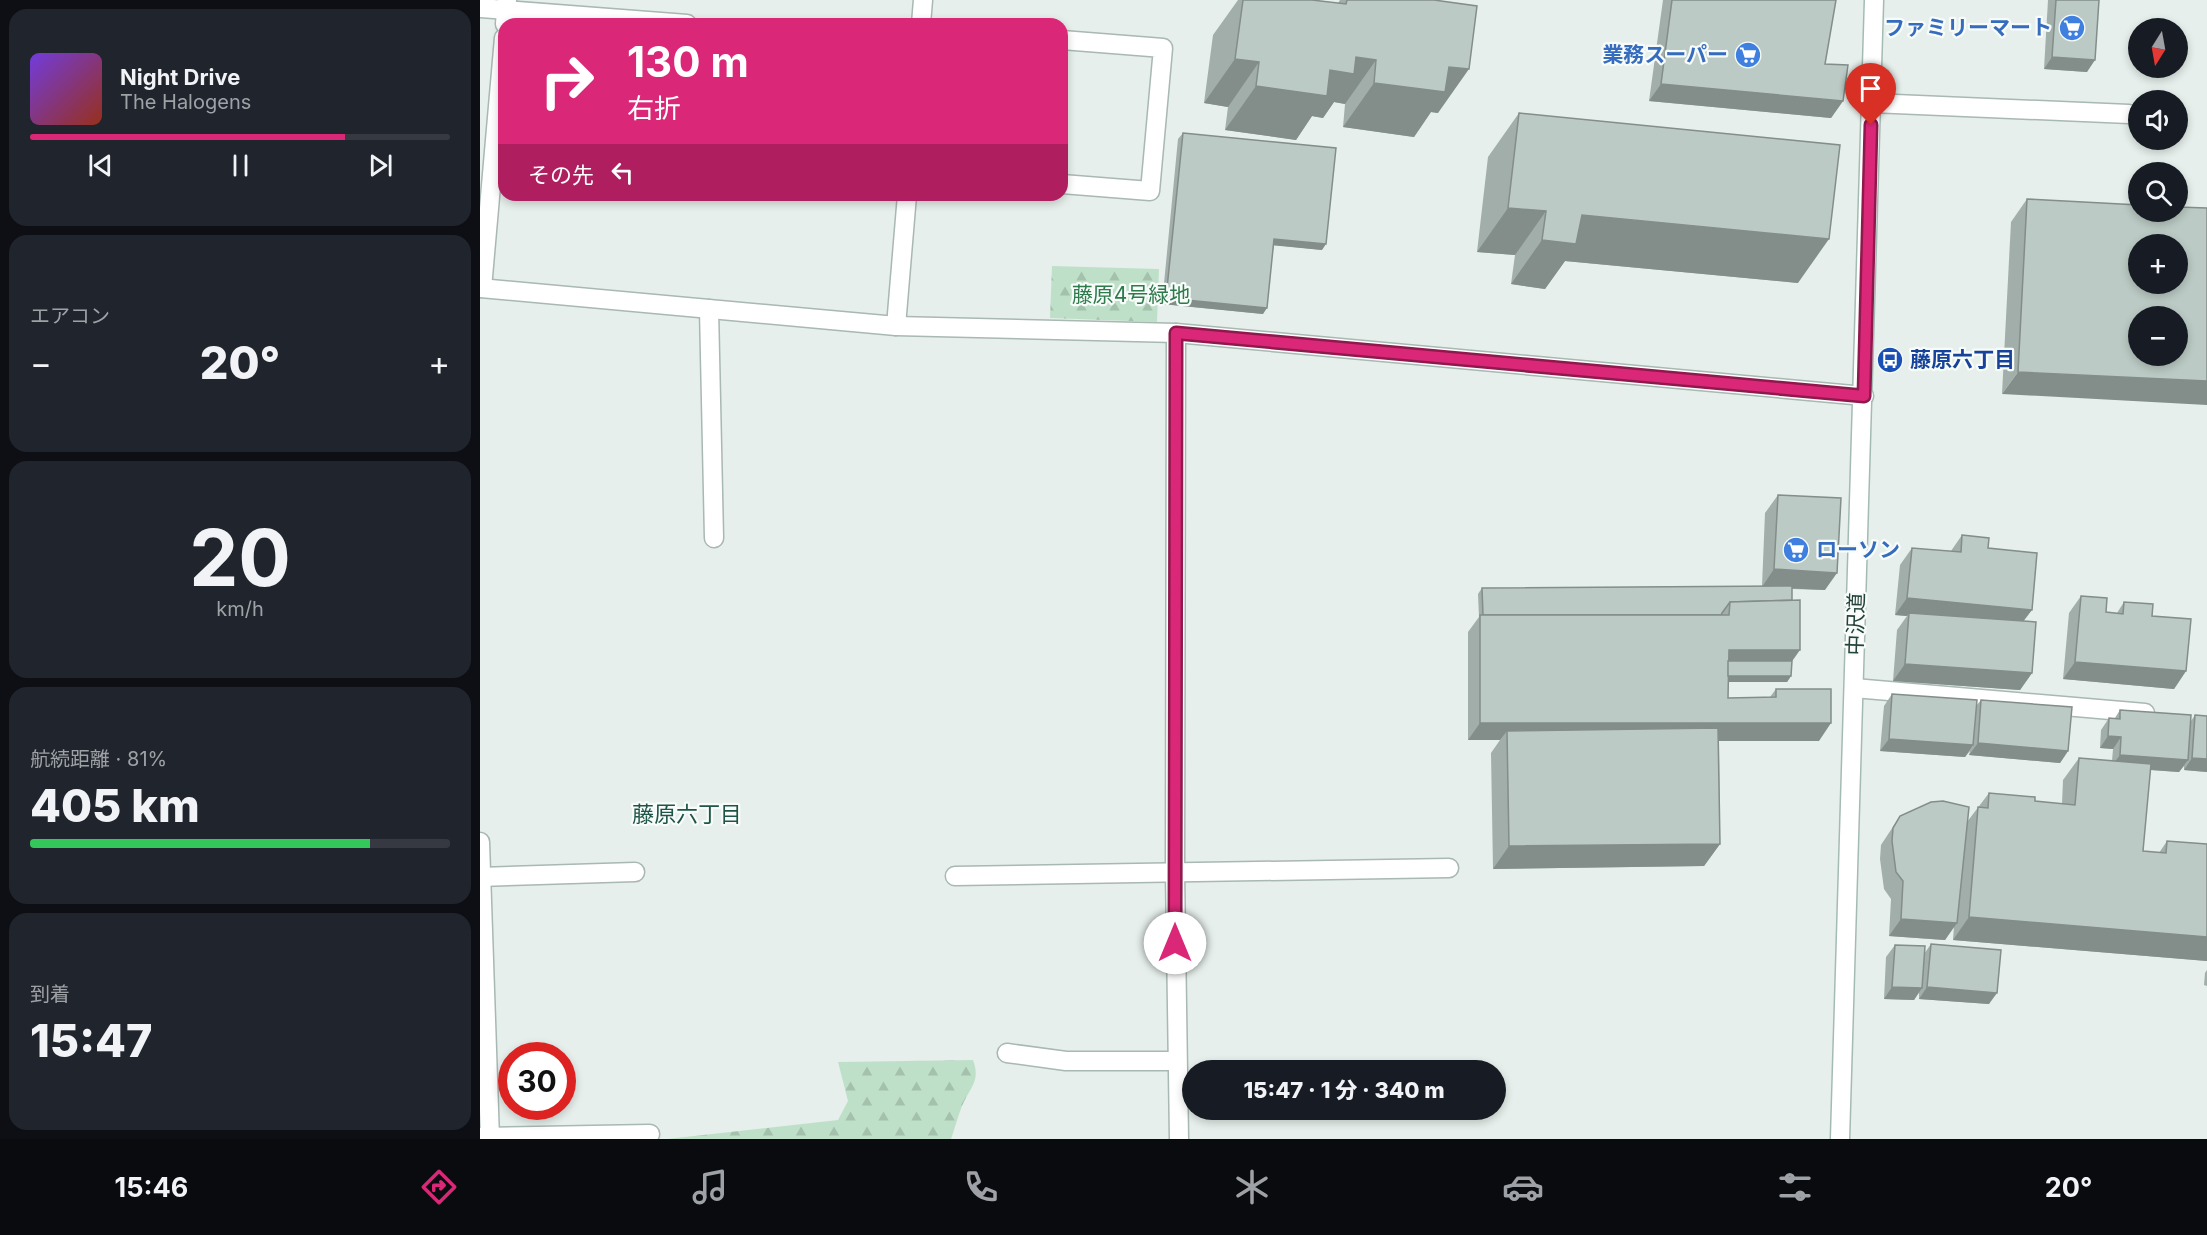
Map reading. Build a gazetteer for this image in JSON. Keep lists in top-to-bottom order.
{
  "streets": {
    "street": ["中沢道"]
  },
  "districts": ["藤原六丁目"],
  "parks": ["藤原4号緑地"],
  "places": {
    "supermarket": ["ファミリーマート", "業務スーパー", "ローソン"],
    "bus stop": ["藤原六丁目"]
  },
  "north": "bottom",
  "page": {
    "map_buttons": ["+", "−"],
    "turn": ["130 m", "右折"],
    "song": ["Night Drive", "The Halogens"],
    "then": "その先",
    "tile": [
      "エアコン",
      ["20", "km/h"],
      ["航続距離 · 81%", "405 km"],
      ["到着", "15:47"]
    ],
    "heat": ["−", "20°", "+"],
    "limit": "30",
    "trip": "15:47 · 1 分 · 340 m",
    "tabs": ["15:46", "20°"]
  }
}
